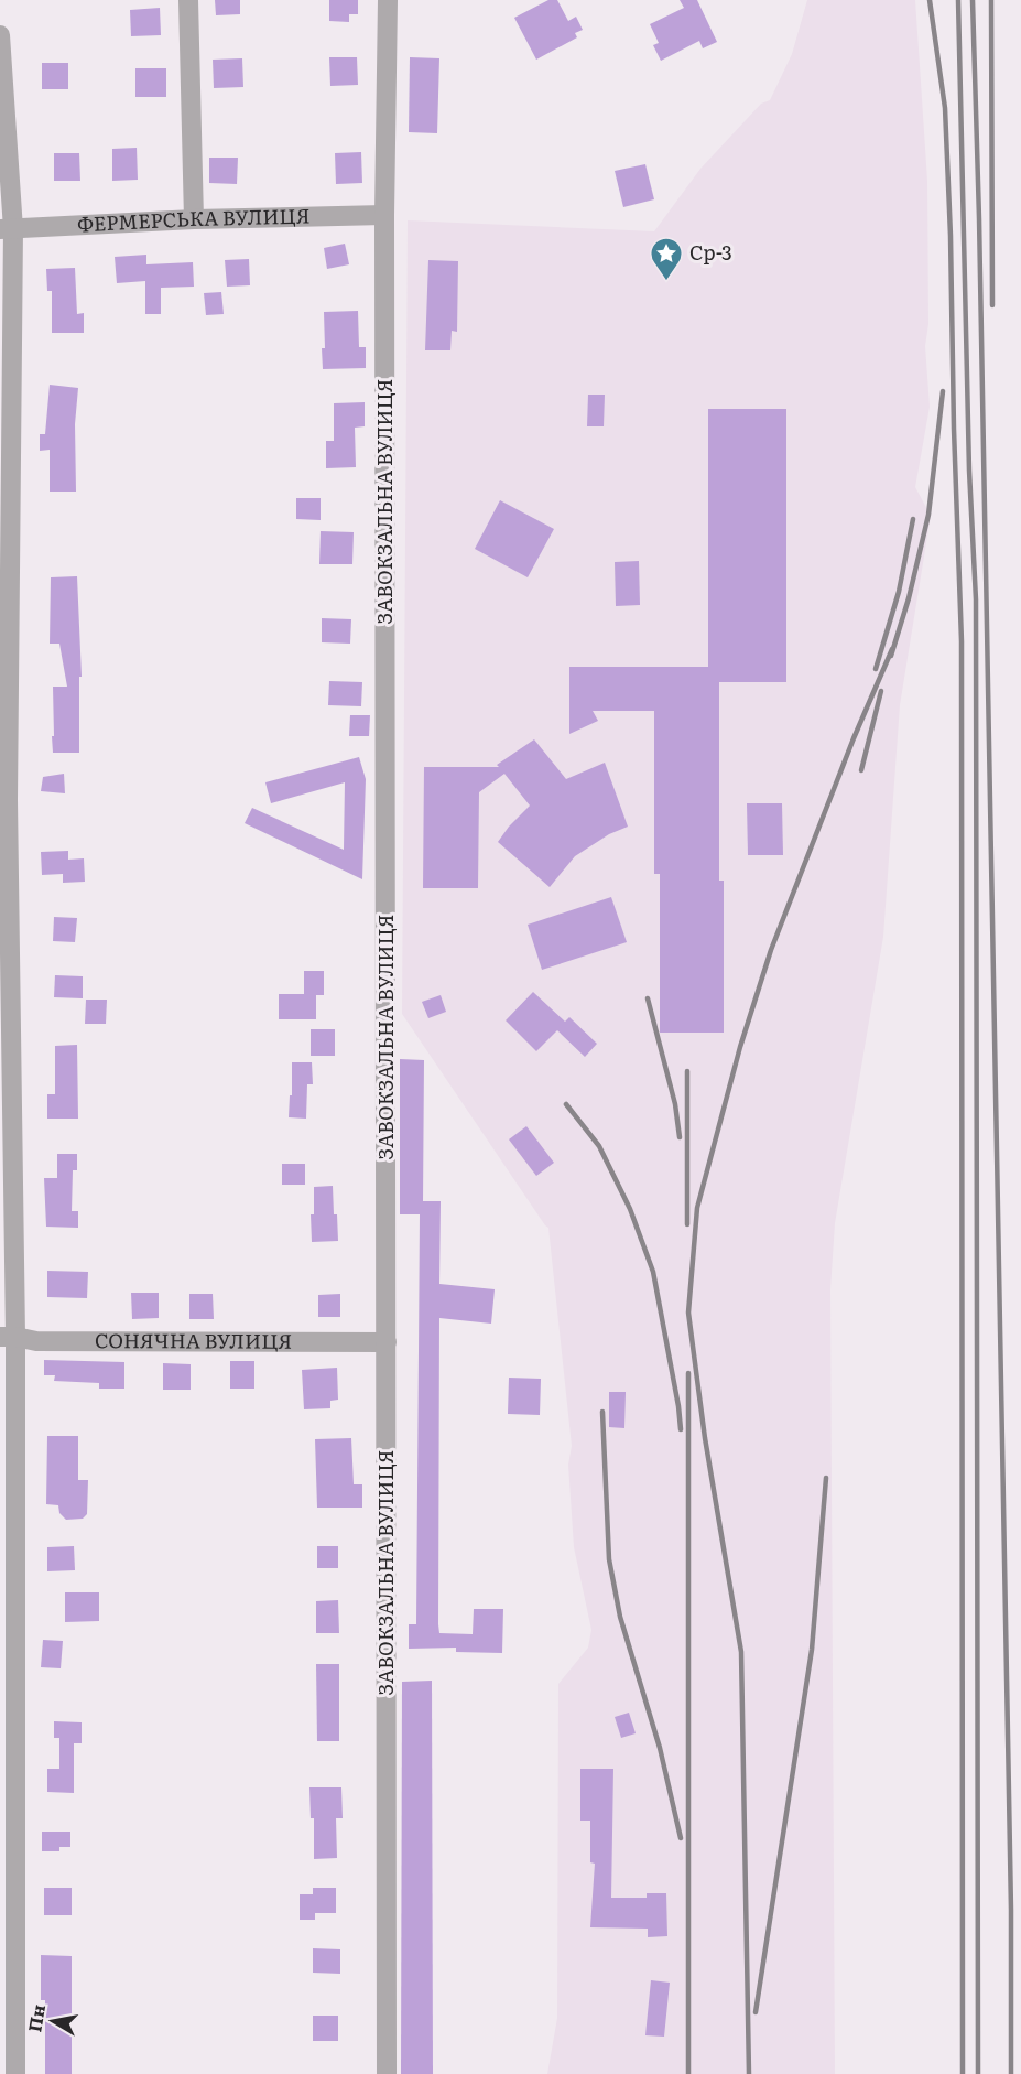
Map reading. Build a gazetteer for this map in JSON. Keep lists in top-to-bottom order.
{
  "streets": {
    "street": ["ФЕРМЕРСЬКА ВУЛИЦЯ", "ЗАВОКЗАЛЬНА ВУЛИЦЯ", "СОНЯЧНА ВУЛИЦЯ"]
  },
  "crossings": [
    ["ФЕРМЕРСЬКА ВУЛИЦЯ", "ЗАВОКЗАЛЬНА ВУЛИЦЯ"],
    ["ЗАВОКЗАЛЬНА ВУЛИЦЯ", "СОНЯЧНА ВУЛИЦЯ"]
  ],
  "places": {
    "place": ["Ср-3"]
  },
  "north": "left"
}
